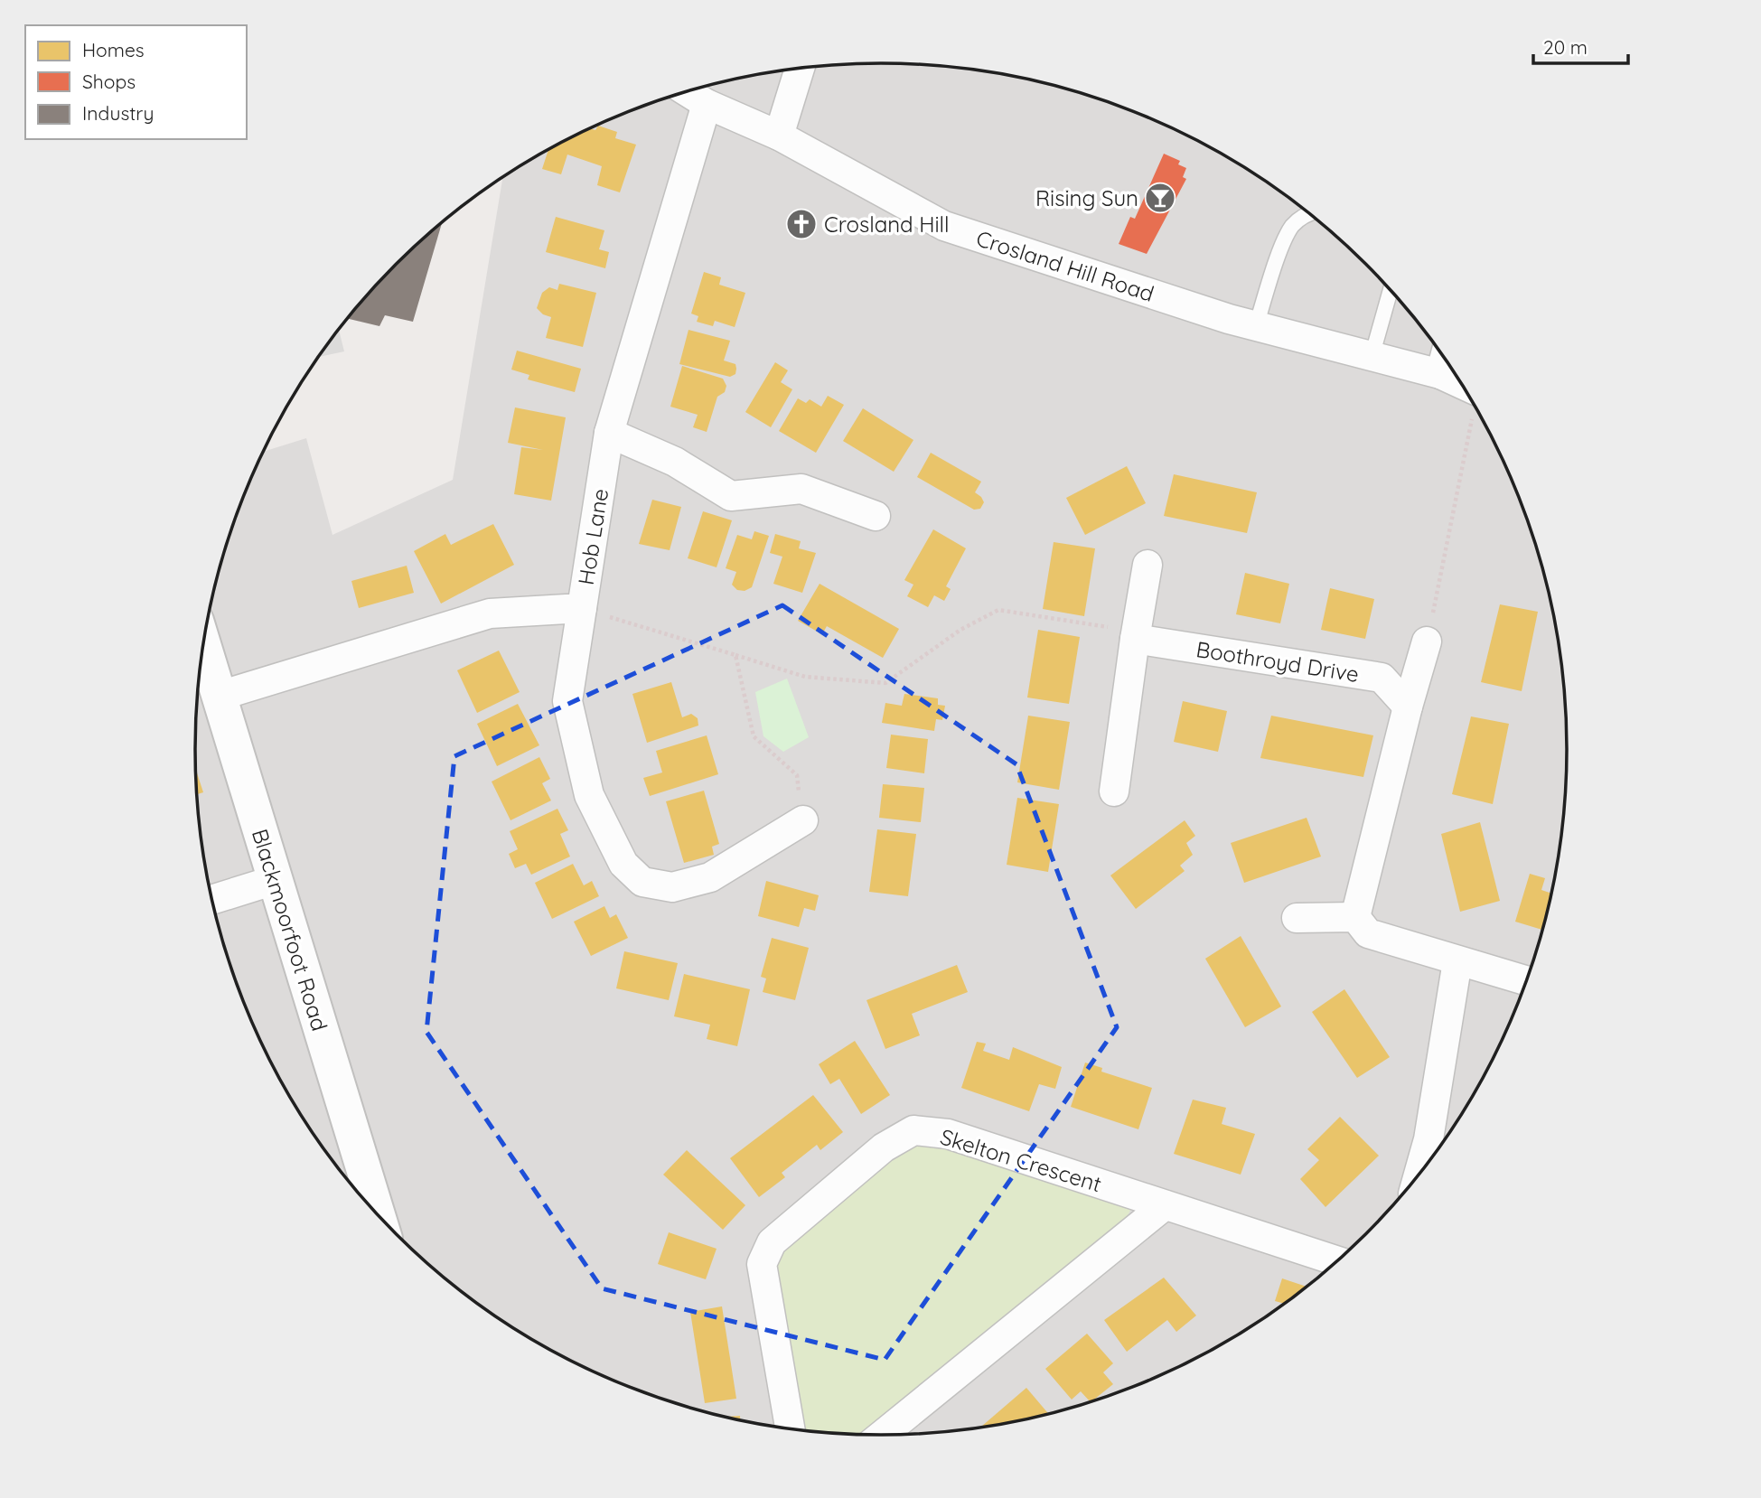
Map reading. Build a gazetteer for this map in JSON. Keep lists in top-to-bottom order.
{
  "streets": {
    "street": [
      "Crosland Hill Road",
      "Hob Lane",
      "Boothroyd Drive",
      "Blackmoorfoot Road",
      "Skelton Crescent"
    ]
  },
  "crossings": [
    ["Crosland Hill Road", "Hob Lane"],
    ["Hob Lane", "Blackmoorfoot Road"]
  ],
  "places": {
    "bar": ["Rising Sun"],
    "church": ["Crosland Hill"]
  },
  "legend": ["Homes", "Shops", "Industry"],
  "scale_bar": "20 m"
}
